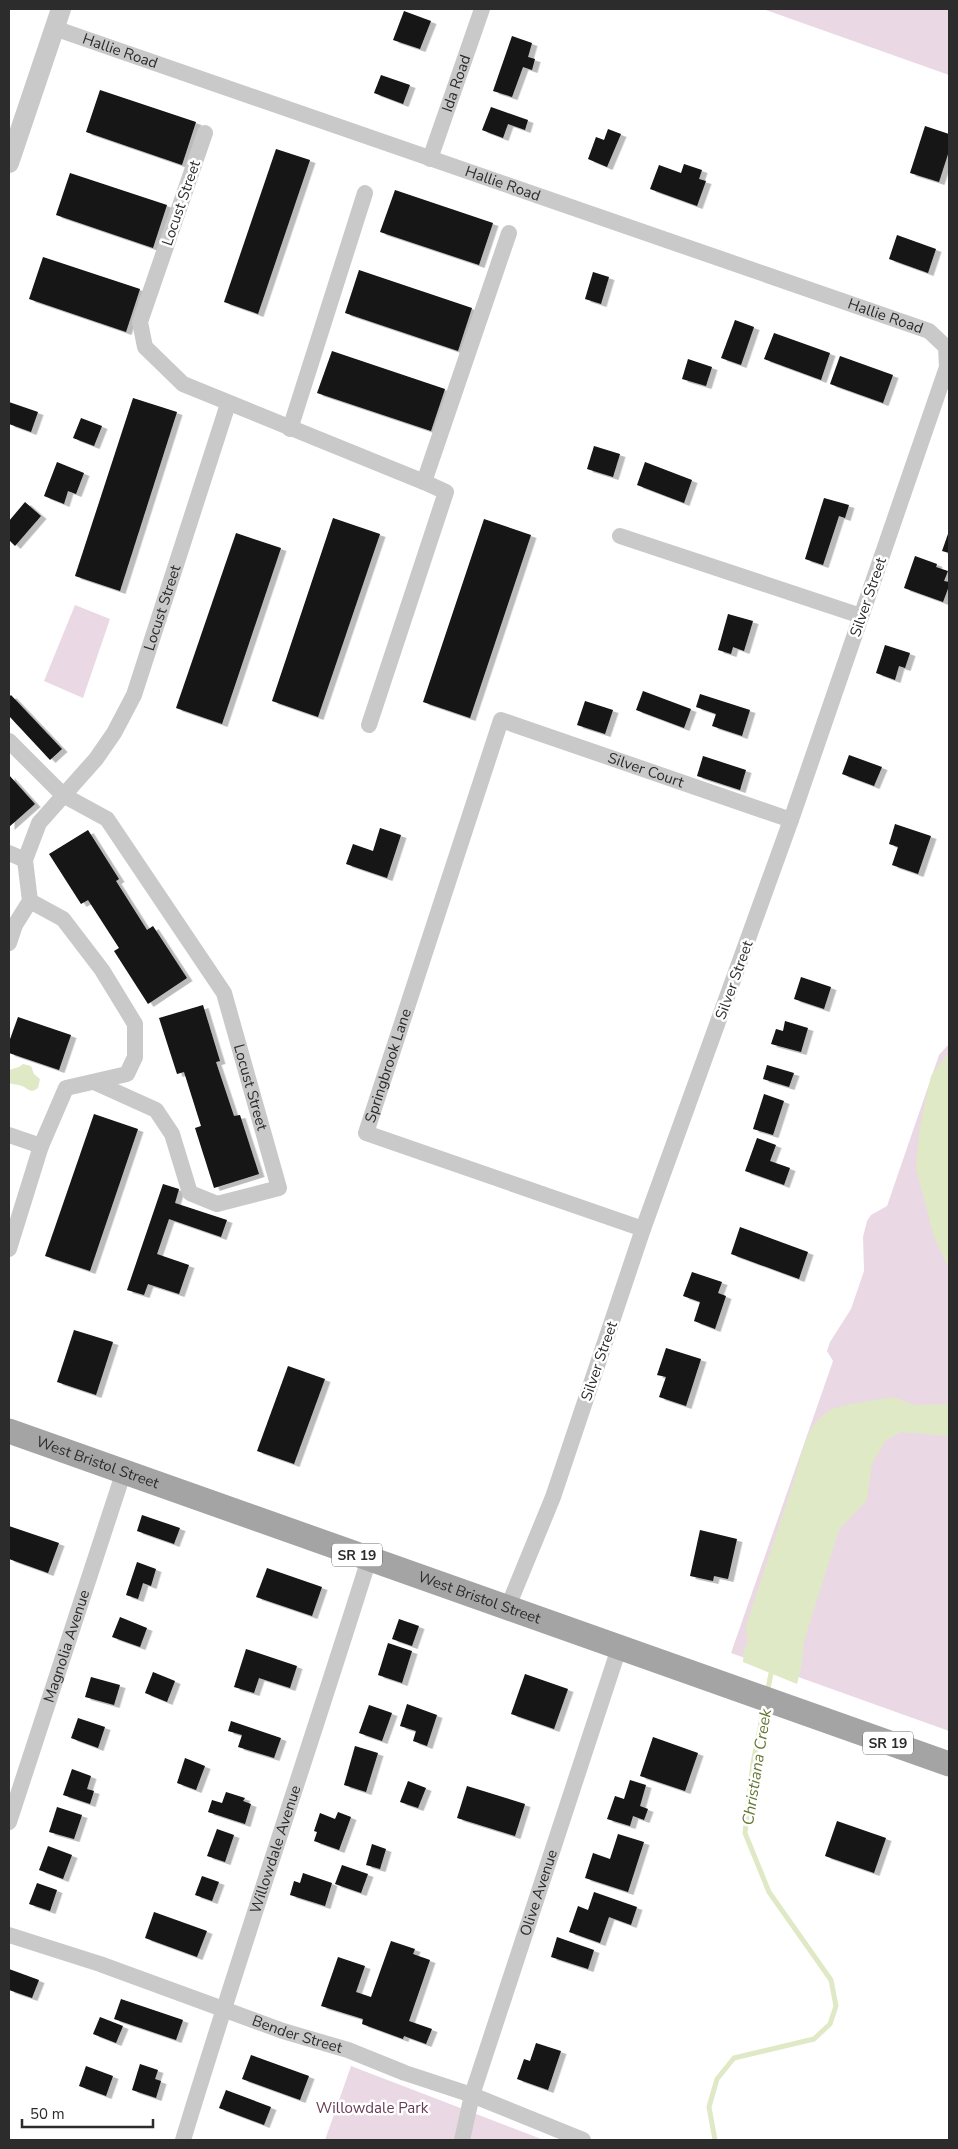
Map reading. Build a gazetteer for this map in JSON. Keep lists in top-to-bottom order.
{
  "streets": {
    "main road": ["West Bristol Street", "SR 19"],
    "street": [
      "Hallie Road",
      "Ida Road",
      "Locust Street",
      "Silver Street",
      "Silver Court",
      "Springbrook Lane",
      "Magnolia Avenue",
      "Willowdale Avenue",
      "Olive Avenue",
      "Bender Street"
    ]
  },
  "crossings": [
    ["Hallie Road", "Ida Road"],
    ["Hallie Road", "Silver Street"],
    ["Silver Street", "Silver Court"],
    ["Silver Street", "Springbrook Lane"],
    ["Silver Street", "West Bristol Street"],
    ["Silver Court", "Springbrook Lane"],
    ["West Bristol Street", "Magnolia Avenue"],
    ["West Bristol Street", "Willowdale Avenue"],
    ["West Bristol Street", "Olive Avenue"],
    ["Willowdale Avenue", "Bender Street"],
    ["Olive Avenue", "Bender Street"]
  ],
  "water": ["Christiana Creek"],
  "parks": ["Willowdale Park"],
  "scale_bar": "50 m"
}
